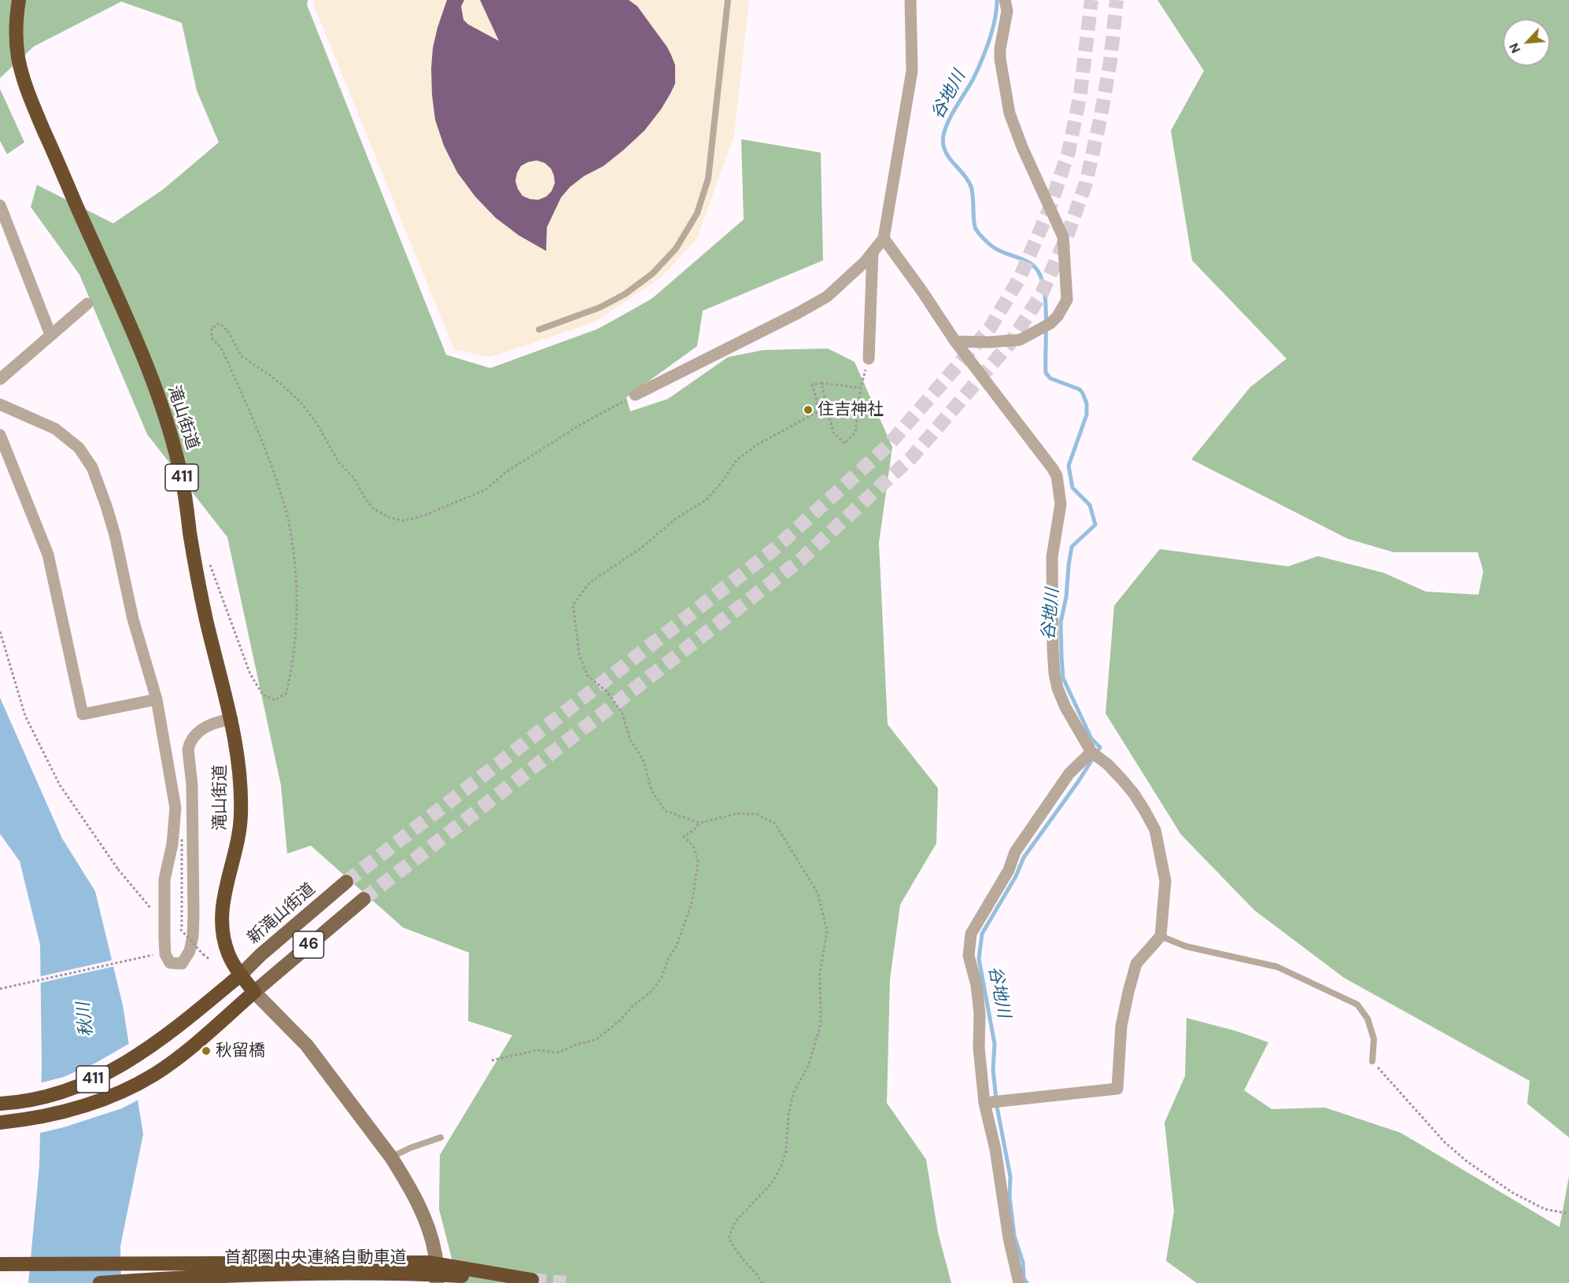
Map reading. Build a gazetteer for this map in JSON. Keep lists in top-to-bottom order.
{
  "streets": {
    "highway": ["滝山街道", "411", "首都圏中央連絡自動車道"],
    "main road": ["新滝山街道", "46"]
  },
  "crossings": [
    ["滝山街道", "411"],
    ["滝山街道", "新滝山街道"],
    ["滝山街道", "46"],
    ["411", "新滝山街道"],
    ["411", "46"]
  ],
  "water": ["谷地川", "秋川"],
  "places": ["住吉神社", "秋留橋"],
  "north": "bottom left"
}
